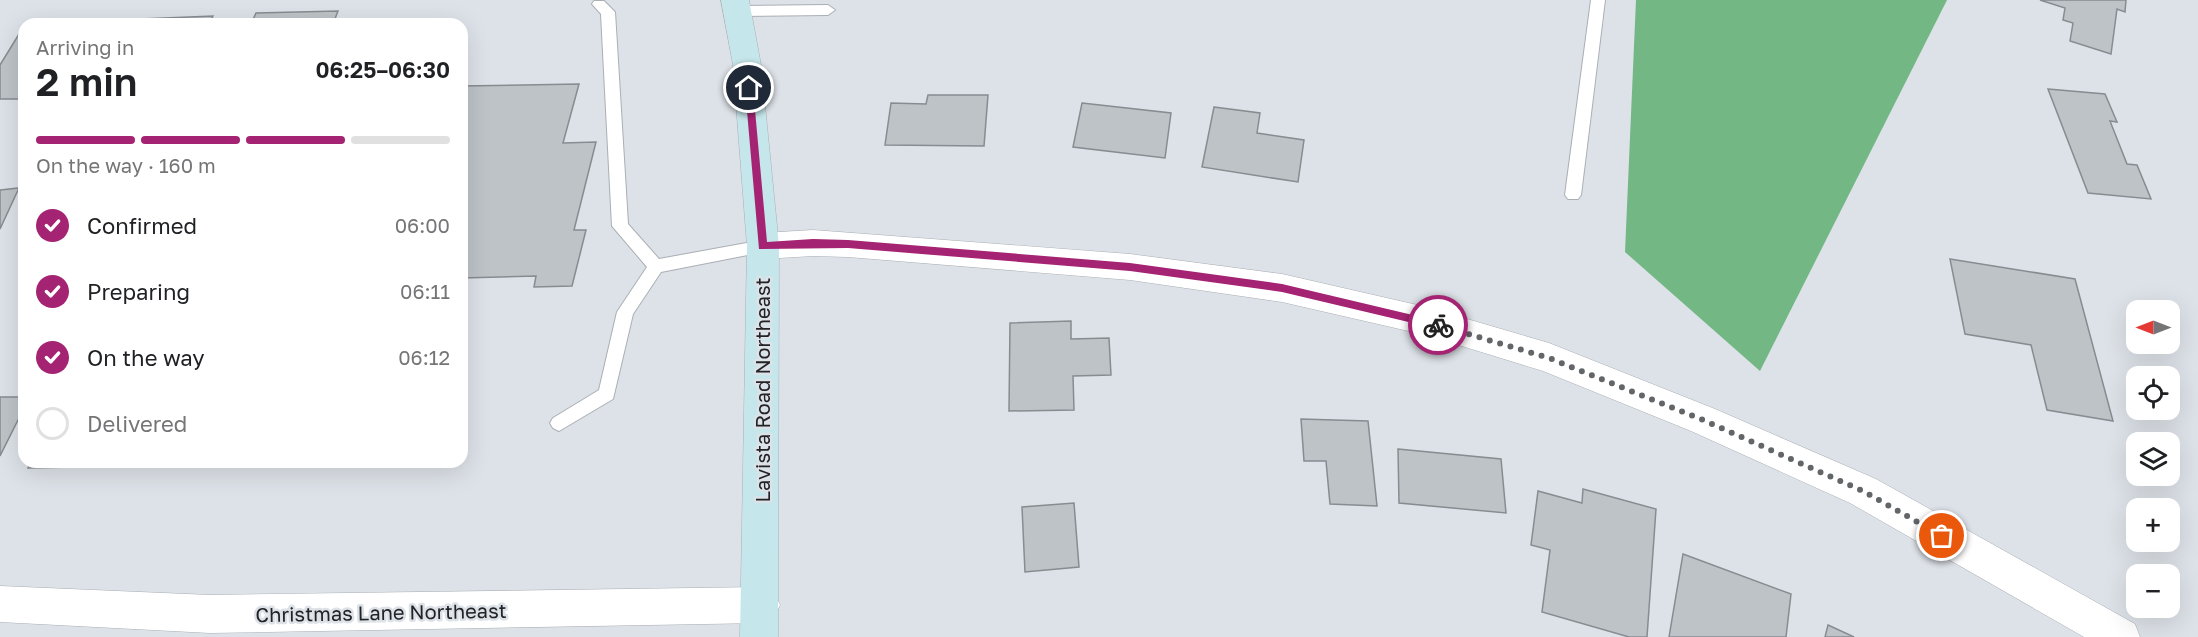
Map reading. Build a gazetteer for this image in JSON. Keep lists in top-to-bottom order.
{
  "streets": {
    "main road": ["Lavista Road Northeast"],
    "street": ["Christmas Lane Northeast"]
  },
  "crossings": [
    ["Lavista Road Northeast", "Christmas Lane Northeast"]
  ],
  "north": "left",
  "page": {
    "heading": ["2 min", "Arriving in", "06:25–06:30"],
    "bar": "On the way · 160 m",
    "list": [
      ["Confirmed", "06:00"],
      ["Preparing", "06:11"],
      ["On the way", "06:12"],
      "Delivered"
    ],
    "map_buttons": ["+", "−"]
  }
}
